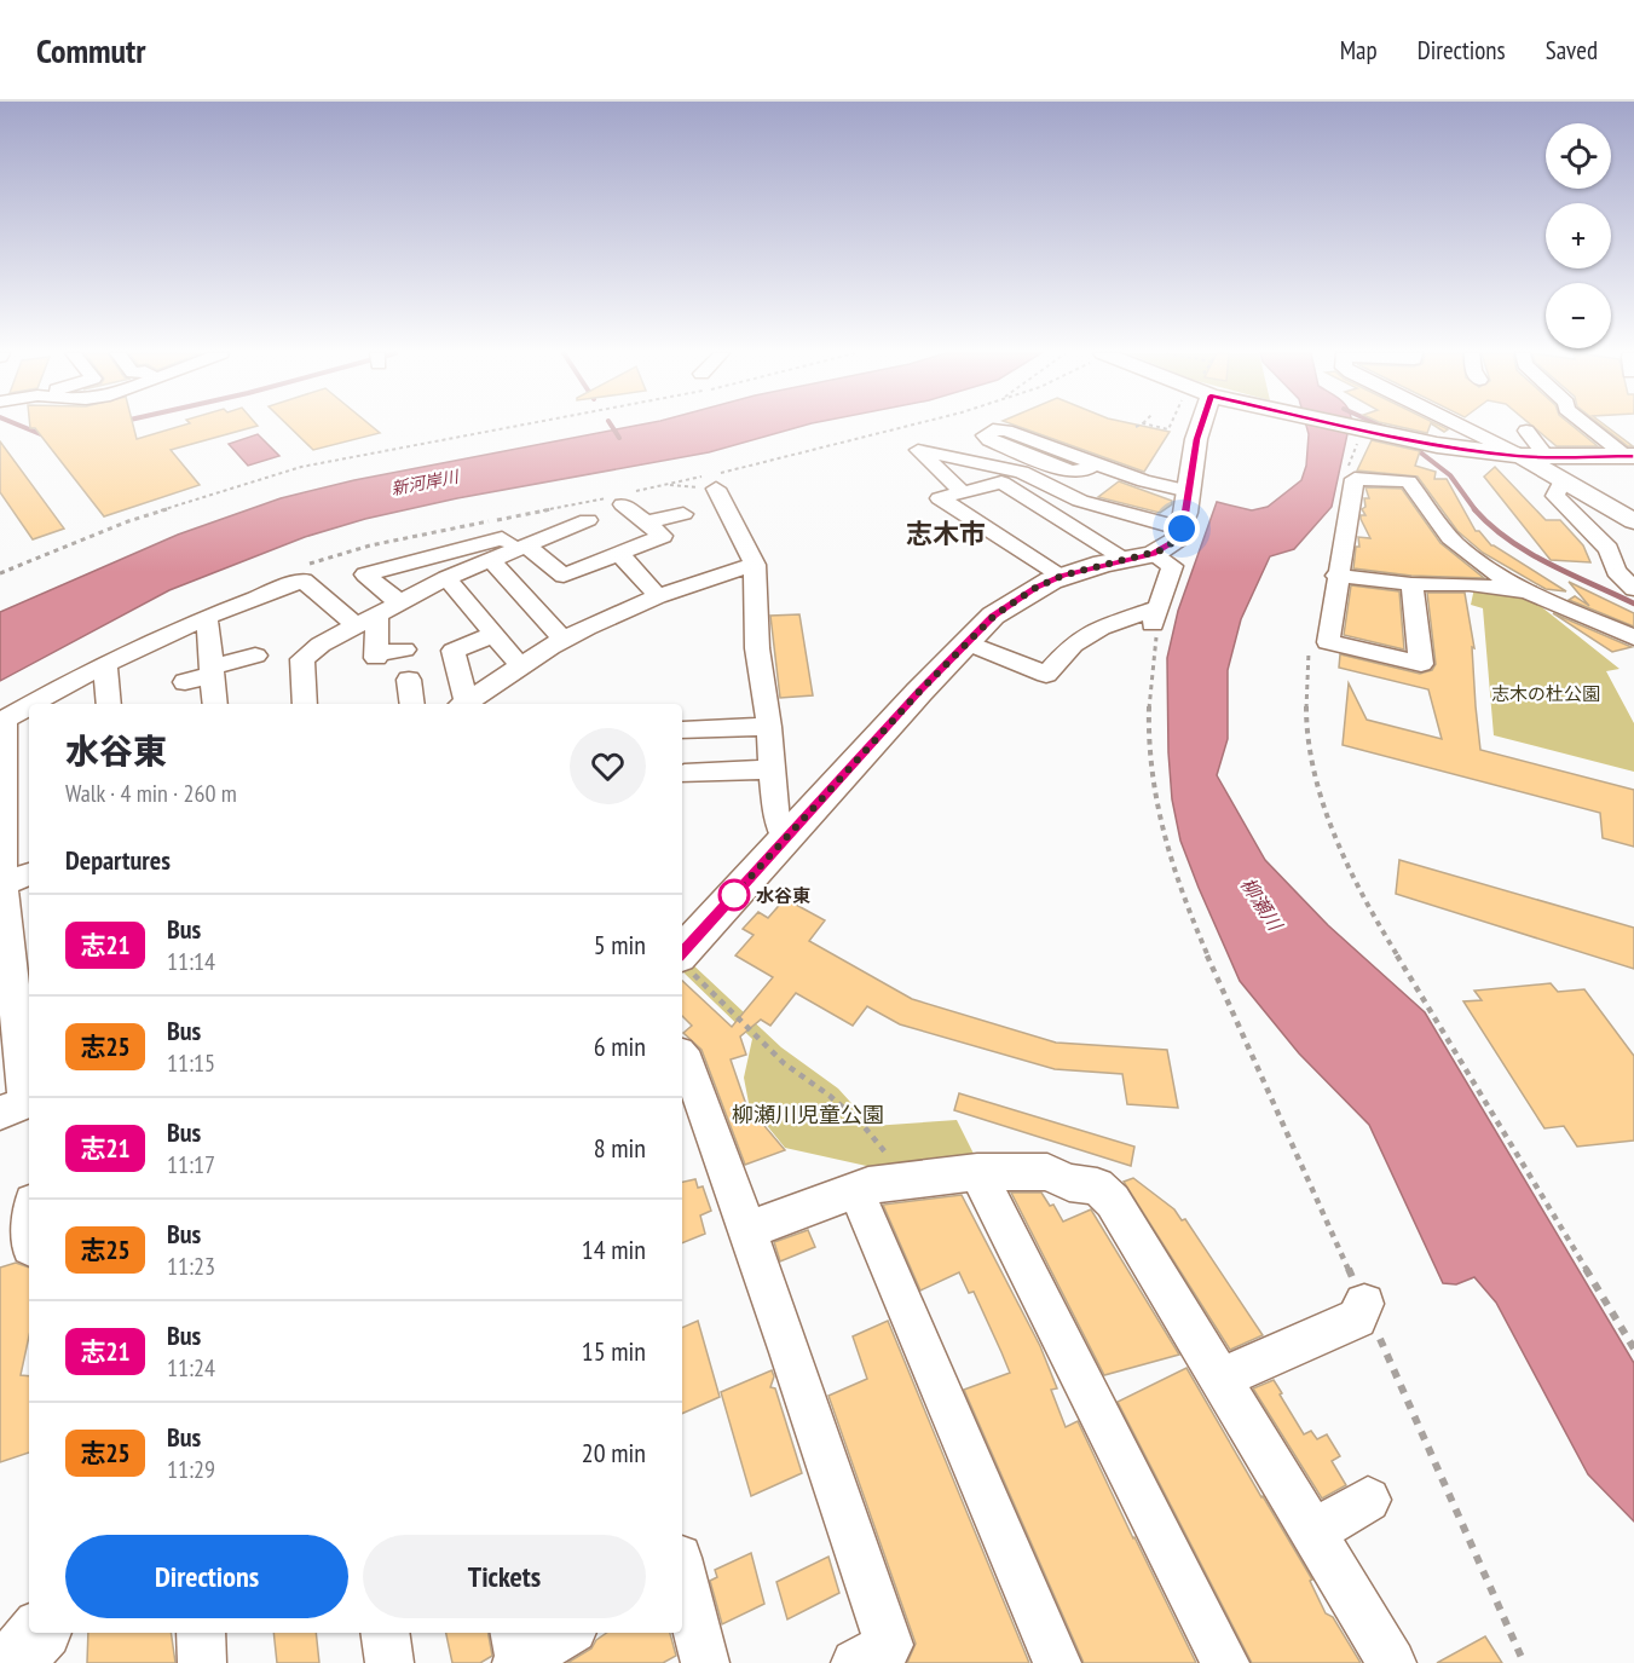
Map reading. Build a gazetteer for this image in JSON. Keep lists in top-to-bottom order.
{
  "districts": ["志木市"],
  "water": ["新河岸川", "柳瀬川"],
  "parks": ["志木の杜公園", "柳瀬川児童公園"],
  "places": ["水谷東"],
  "lines": ["bus line 志21"],
  "page": {
    "header": "Commutr",
    "nav": ["Map", "Directions", "Saved"],
    "map_buttons": ["+", "−"],
    "heading": [
      ["水谷東", "Walk · 4 min · 260 m"],
      "Departures"
    ],
    "list": [
      {
        "mark": "志21",
        "name": "Bus",
        "note": "11:14",
        "value": "5 min"
      },
      {
        "mark": "志25",
        "name": "Bus",
        "note": "11:15",
        "value": "6 min"
      },
      {
        "mark": "志21",
        "name": "Bus",
        "note": "11:17",
        "value": "8 min"
      },
      {
        "mark": "志25",
        "name": "Bus",
        "note": "11:23",
        "value": "14 min"
      },
      {
        "mark": "志21",
        "name": "Bus",
        "note": "11:24",
        "value": "15 min"
      },
      {
        "mark": "志25",
        "name": "Bus",
        "note": "11:29",
        "value": "20 min"
      }
    ],
    "buttons": ["Directions", "Tickets"]
  }
}
